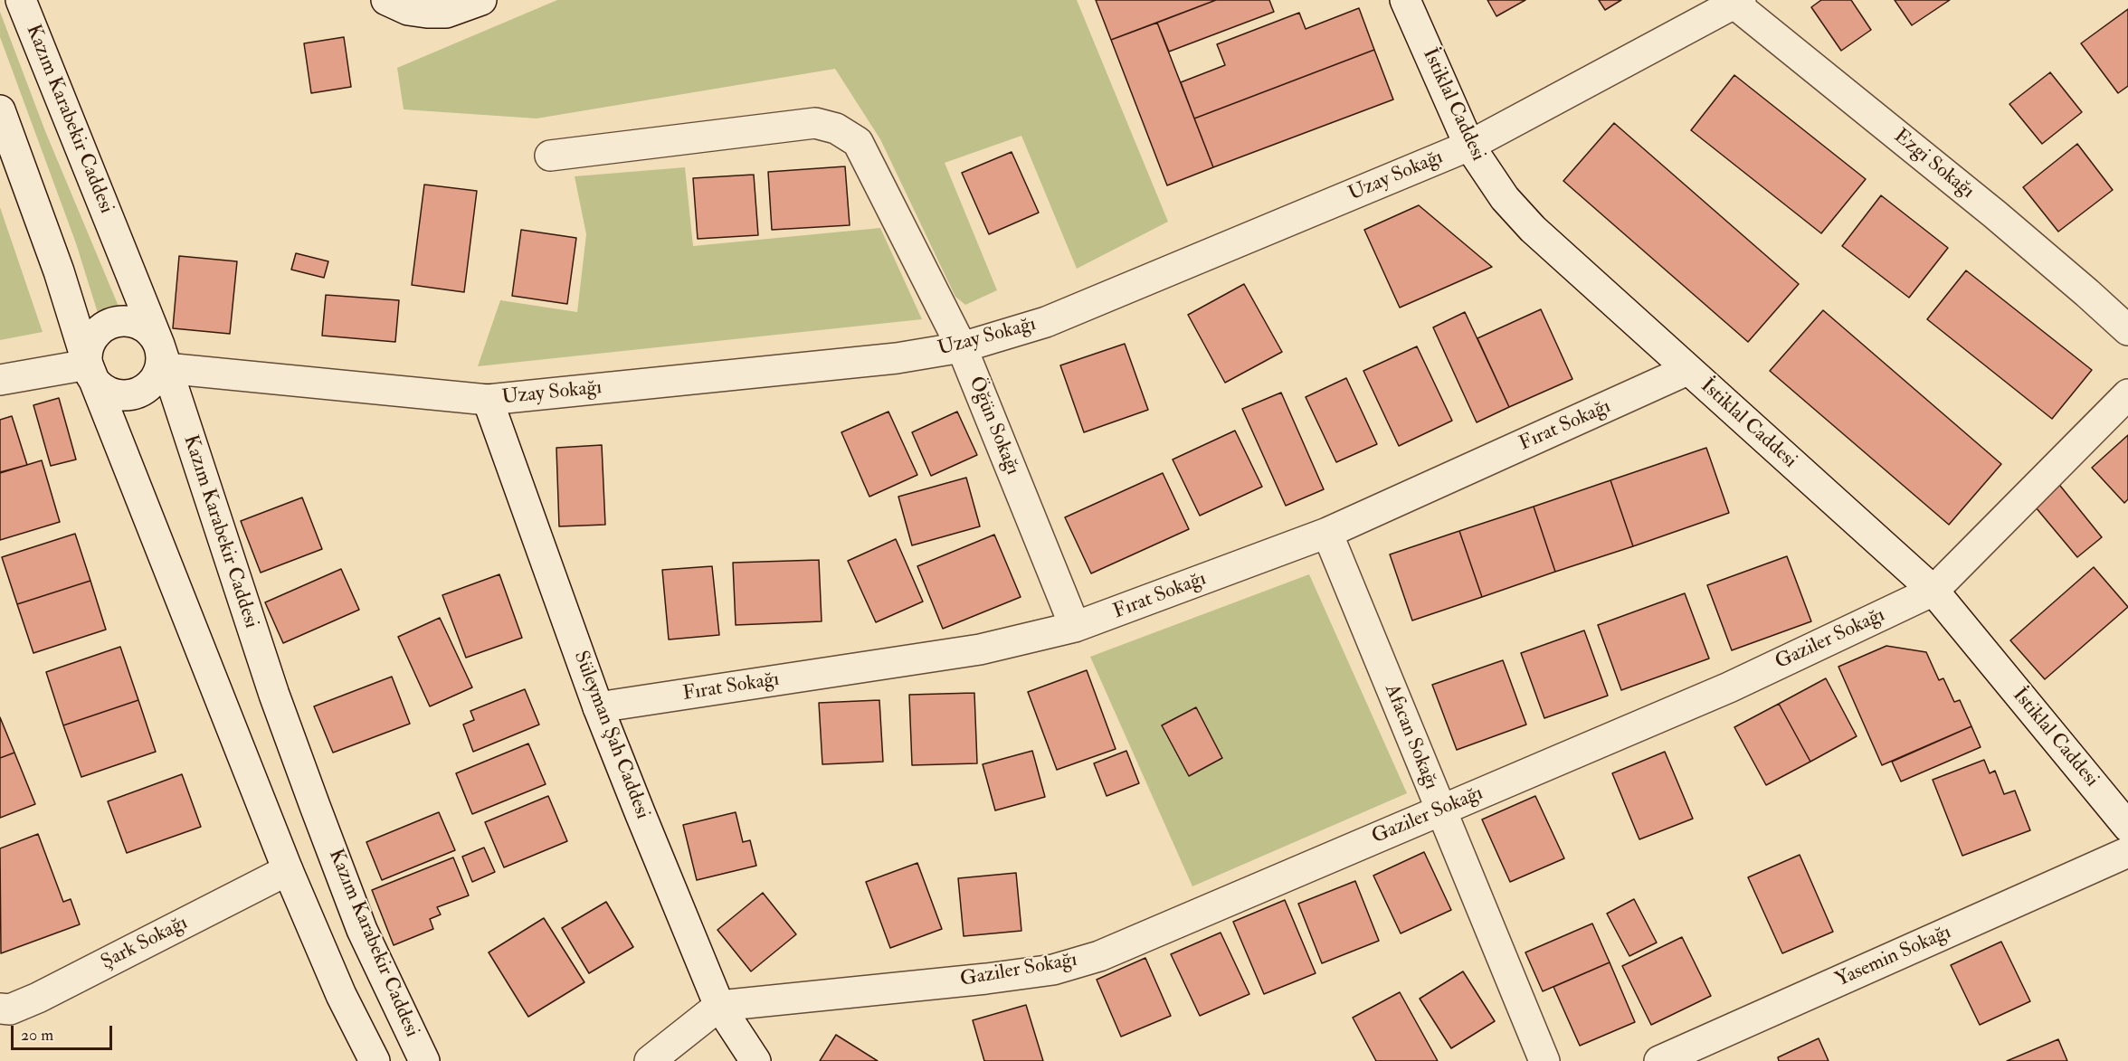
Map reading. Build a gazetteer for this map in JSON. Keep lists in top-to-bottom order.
{
  "streets": {
    "street": [
      "İstiklal Caddesi",
      "Kazım Karabekir Caddesi",
      "Ezgi Sokağı",
      "Uzay Sokağı",
      "Öğün Sokağı",
      "Fırat Sokağı",
      "Gaziler Sokağı",
      "Süleyman Şah Caddesi",
      "Afacan Sokağı",
      "Şark Sokağı",
      "Yasemin Sokağı"
    ]
  },
  "crossings": [
    ["İstiklal Caddesi", "Uzay Sokağı"],
    ["İstiklal Caddesi", "Fırat Sokağı"],
    ["İstiklal Caddesi", "Gaziler Sokağı"],
    ["Kazım Karabekir Caddesi", "Uzay Sokağı"],
    ["Ezgi Sokağı", "Uzay Sokağı"],
    ["Uzay Sokağı", "Öğün Sokağı"],
    ["Uzay Sokağı", "Süleyman Şah Caddesi"],
    ["Öğün Sokağı", "Fırat Sokağı"],
    ["Fırat Sokağı", "Süleyman Şah Caddesi"],
    ["Fırat Sokağı", "Afacan Sokağı"],
    ["Gaziler Sokağı", "Süleyman Şah Caddesi"],
    ["Gaziler Sokağı", "Afacan Sokağı"]
  ],
  "scale_bar": "20 m"
}
